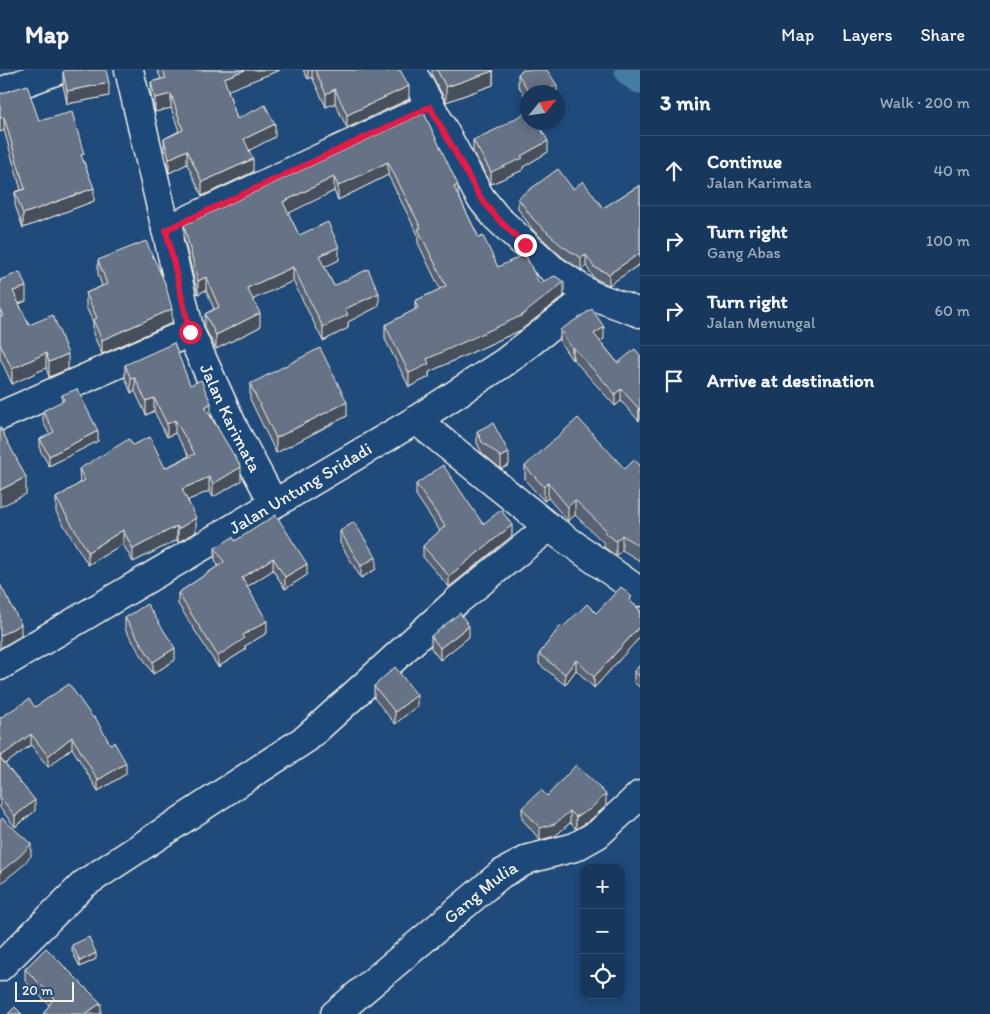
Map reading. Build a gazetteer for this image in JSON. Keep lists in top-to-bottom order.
{
  "streets": {
    "street": ["Jalan Karimata", "Jalan Untung Sridadi", "Gang Mulia"]
  },
  "crossings": [
    ["Jalan Karimata", "Jalan Untung Sridadi"]
  ],
  "scale_bar": "20 m",
  "north": "top right",
  "page": {
    "header": "Map",
    "nav": ["Map", "Layers", "Share"],
    "heading": ["3 min", "Walk · 200 m"],
    "list": [
      ["Continue", "Jalan Karimata", "40 m"],
      ["Turn right", "Gang Abas", "100 m"],
      ["Turn right", "Jalan Menungal", "60 m"],
      "Arrive at destination"
    ],
    "map_buttons": ["+", "−"],
    "scale": "20 m"
  }
}
